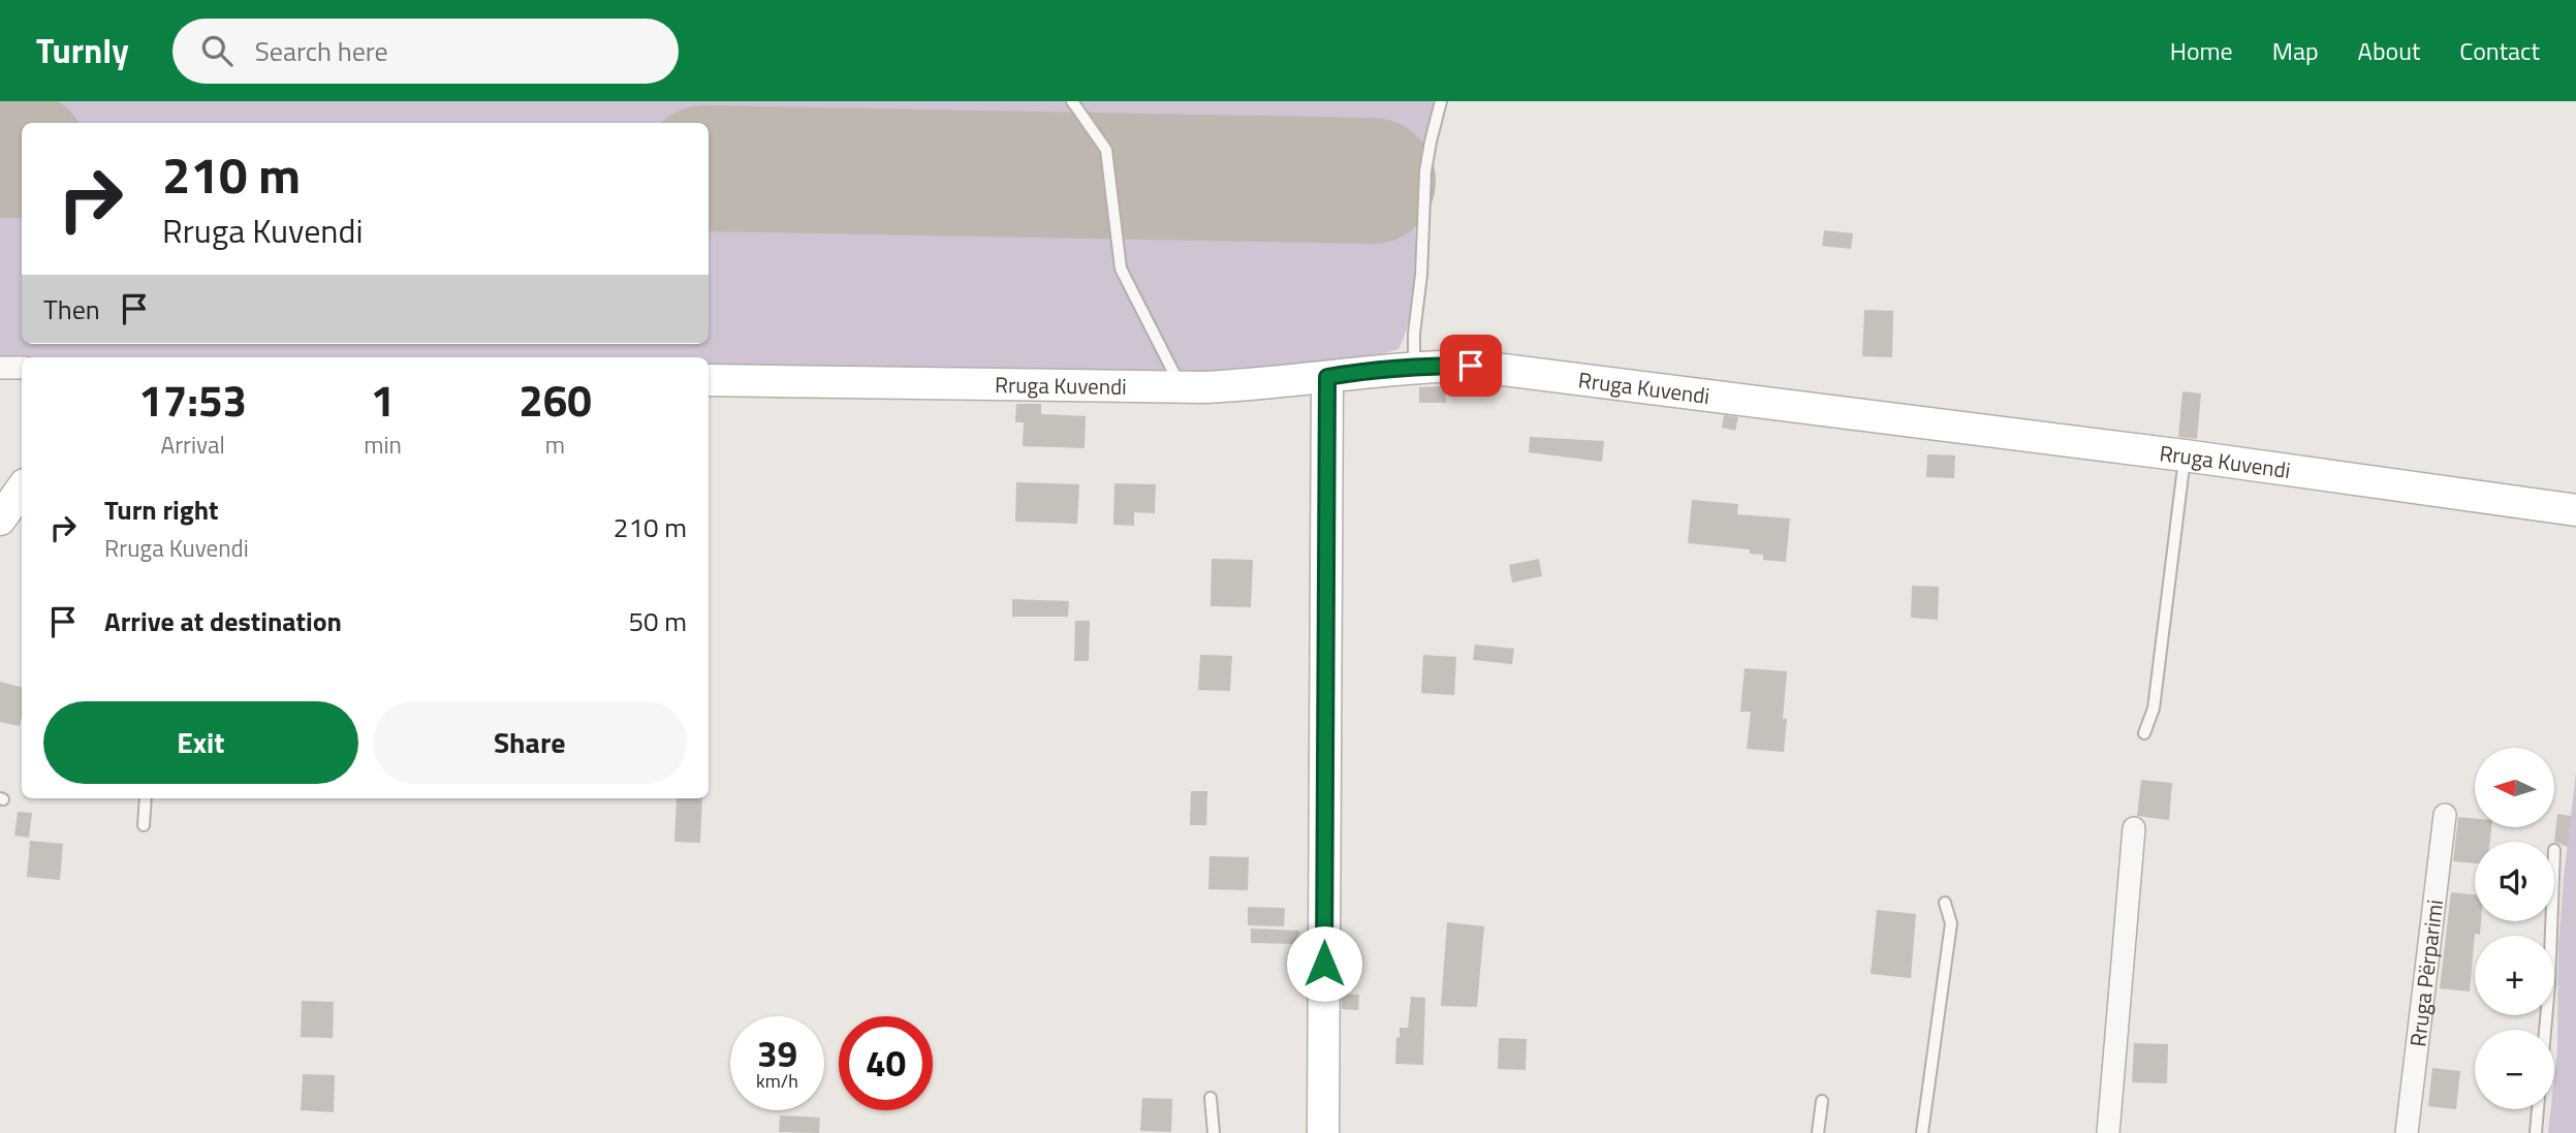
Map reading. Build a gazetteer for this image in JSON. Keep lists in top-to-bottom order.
{
  "streets": {
    "street": ["Rruga Kuvendi", "Rruga Përparimi"]
  },
  "north": "left",
  "page": {
    "header": "Turnly",
    "search": "Search here",
    "nav": [
      "Home",
      "Map",
      "About",
      "Contact"
    ],
    "turn": ["210 m", "Rruga Kuvendi"],
    "then": "Then",
    "eta": [
      "17:53",
      "Arrival",
      "1",
      "min",
      "260",
      "m"
    ],
    "list": [
      {
        "name": "Turn right",
        "note": "Rruga Kuvendi",
        "value": "210 m"
      },
      {
        "name": "Arrive at destination",
        "value": "50 m"
      }
    ],
    "buttons": ["Exit", "Share"],
    "map_buttons": ["+", "−"],
    "speed": "39 km/h",
    "limit": "40"
  }
}
